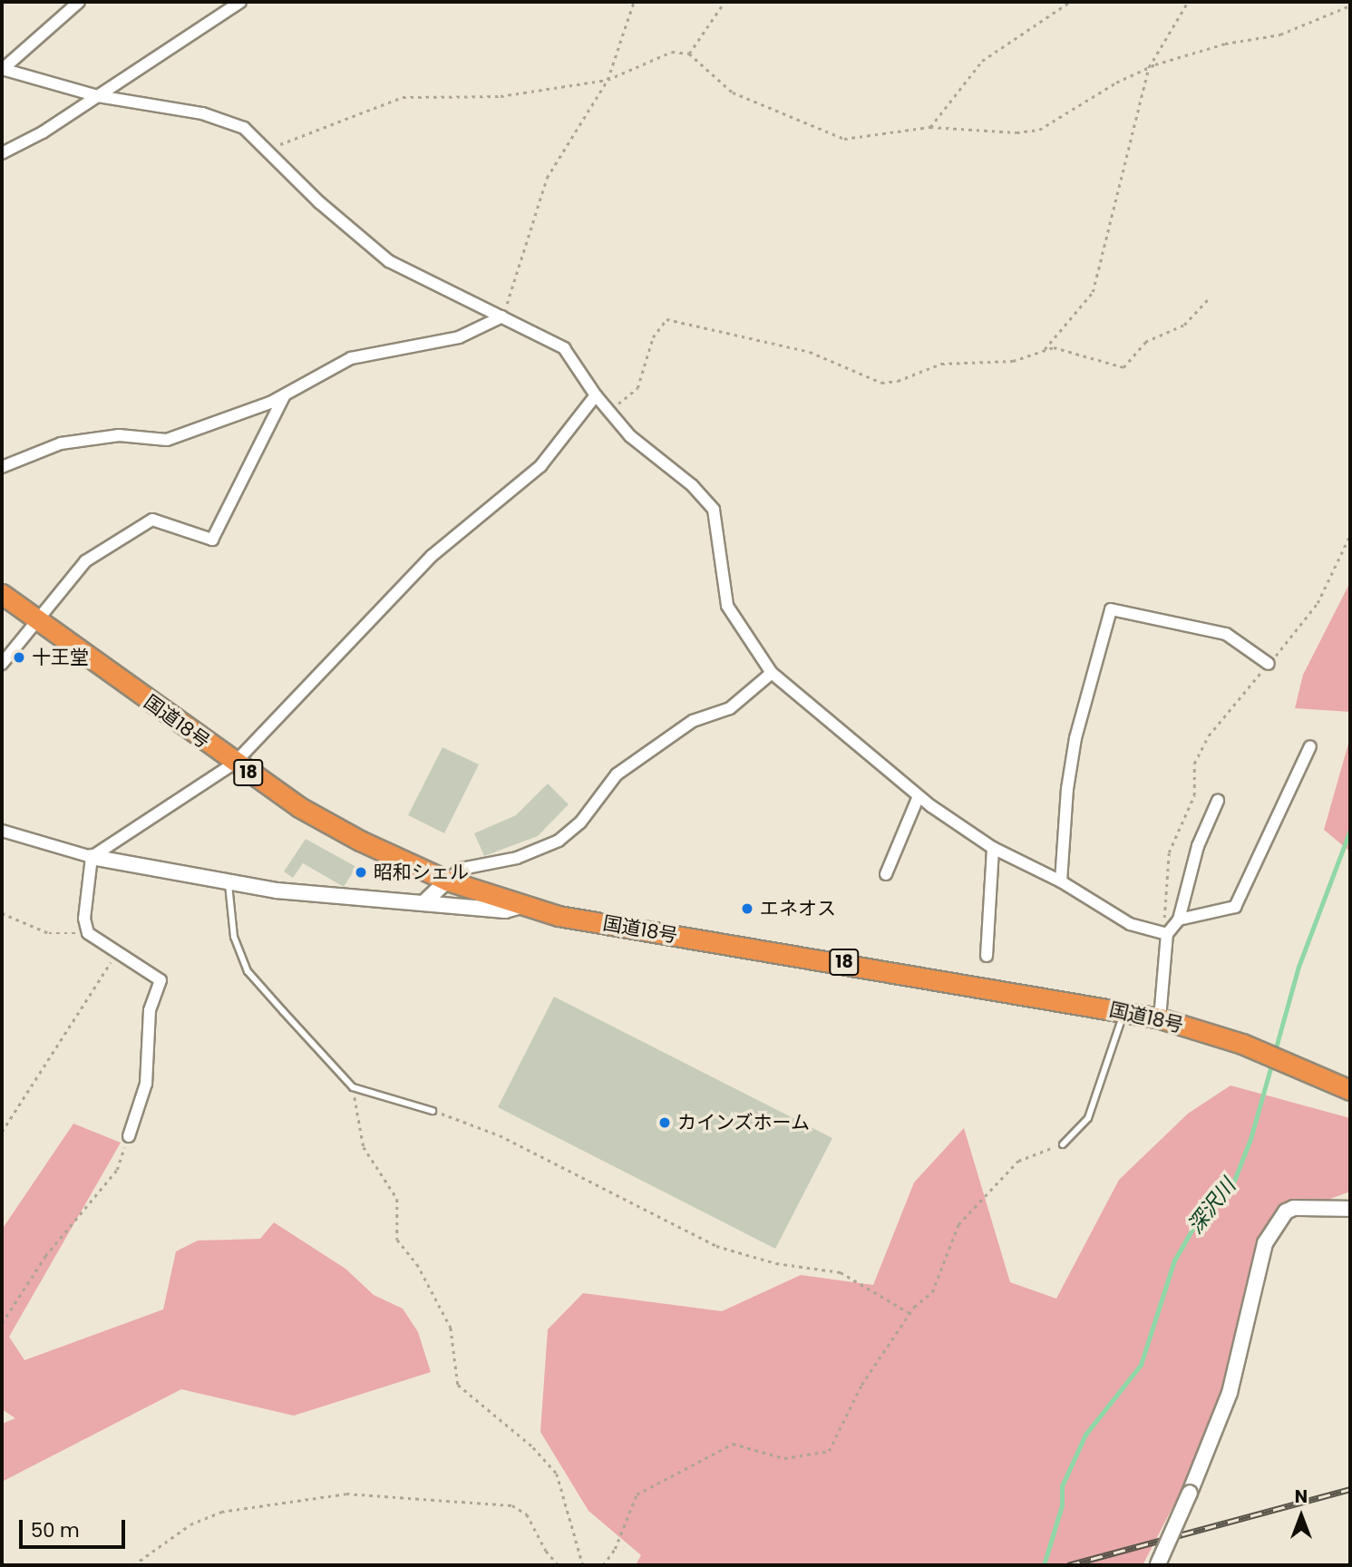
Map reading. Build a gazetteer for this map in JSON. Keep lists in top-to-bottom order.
{
  "streets": {
    "highway": ["国道18号", "18"]
  },
  "water": ["深沢川"],
  "places": [
    "十王堂",
    "昭和シェル",
    "エネオス",
    "カインズホーム"
  ],
  "scale_bar": "50 m",
  "north": "top"
}
